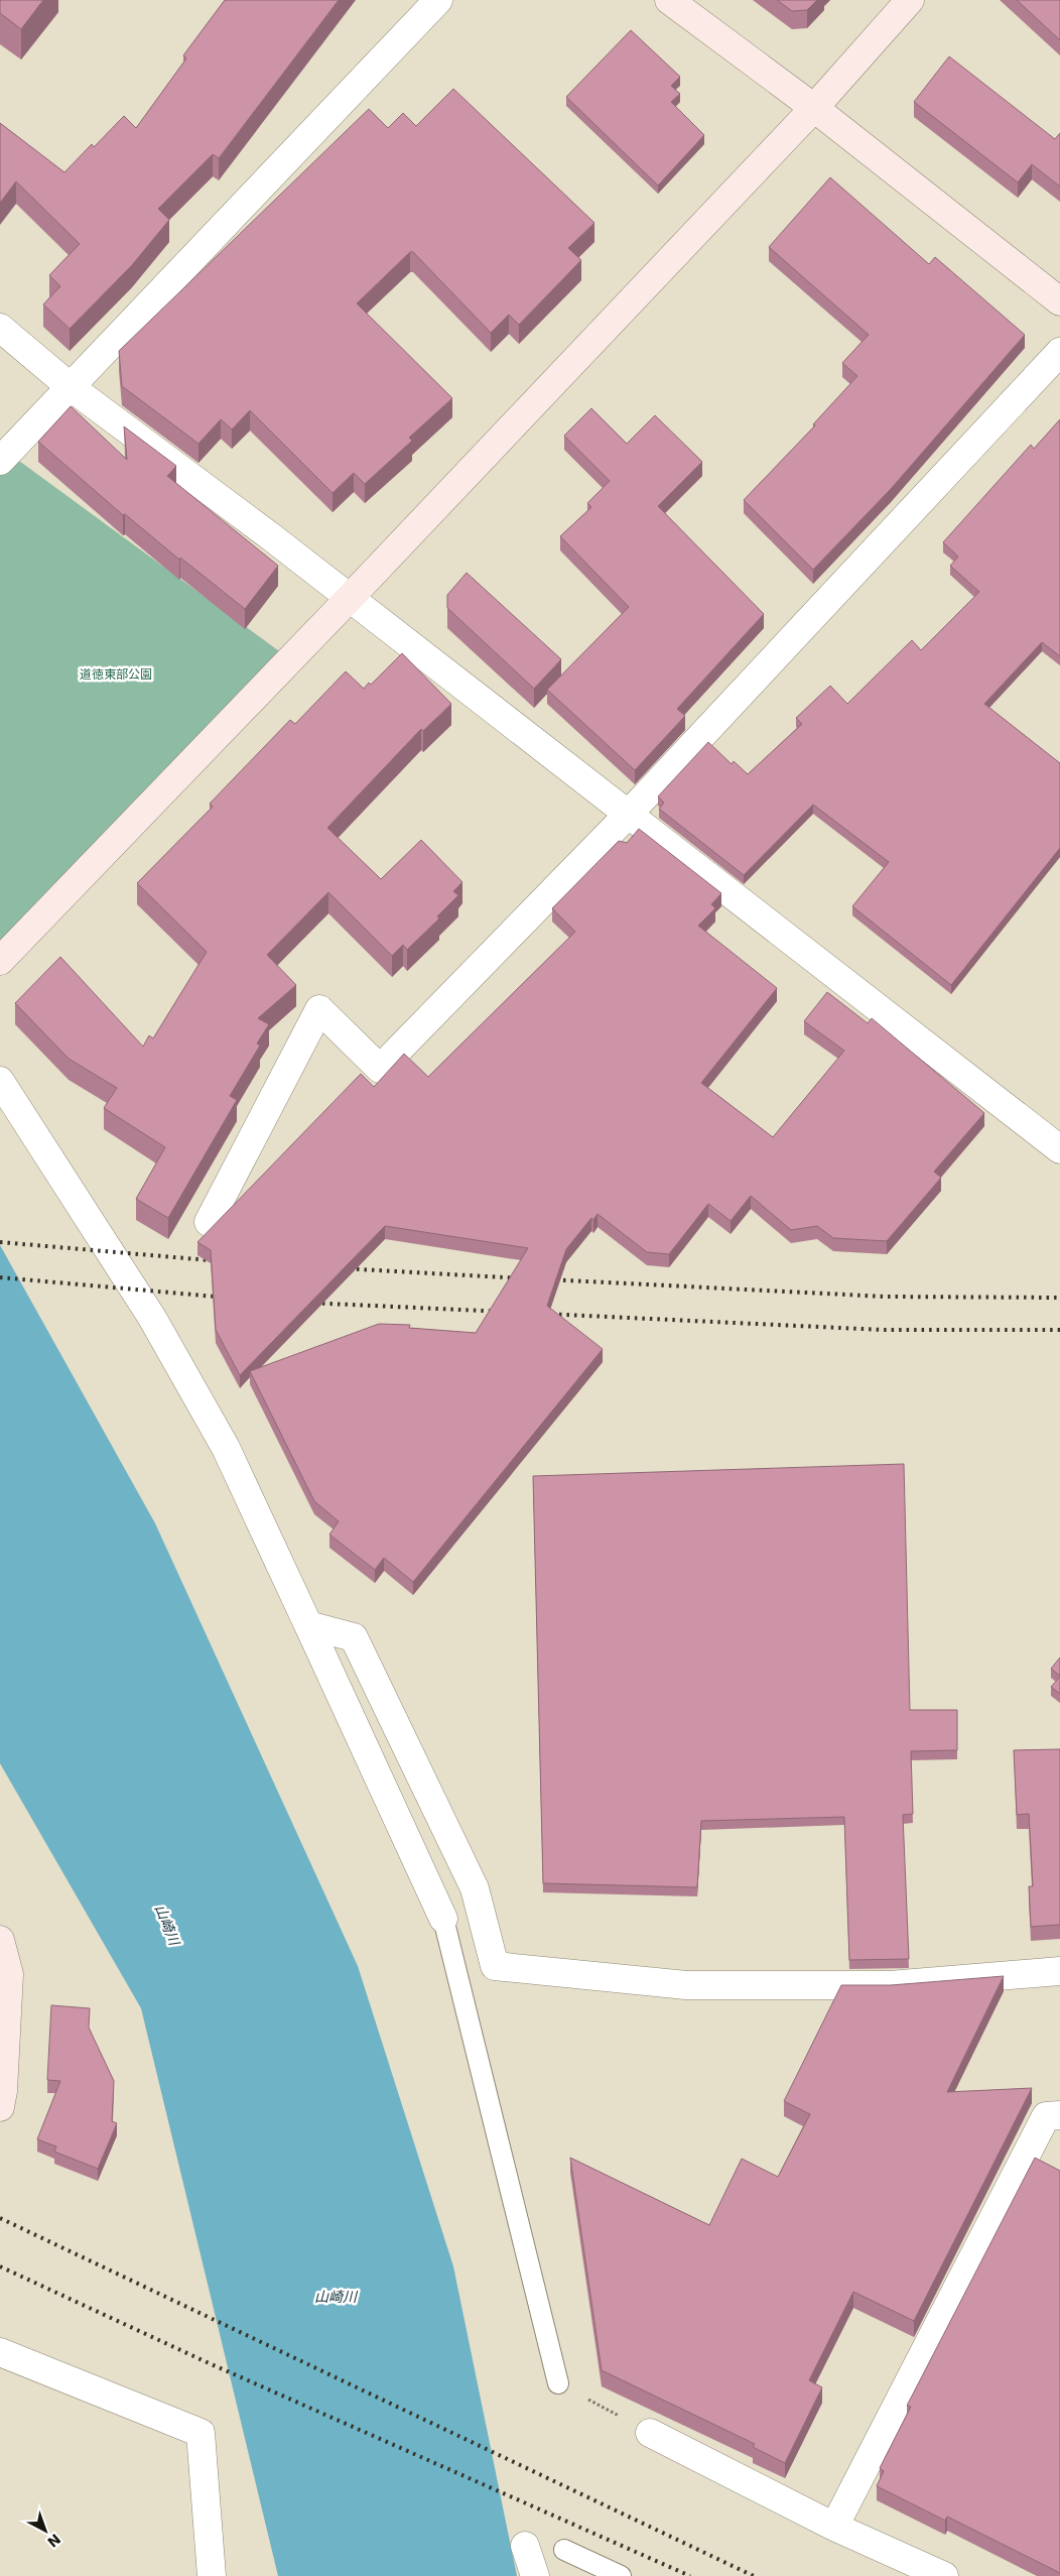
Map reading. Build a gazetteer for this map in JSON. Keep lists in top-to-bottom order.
{
  "water": ["山崎川"],
  "parks": ["道徳東部公園"],
  "north": "bottom right"
}
